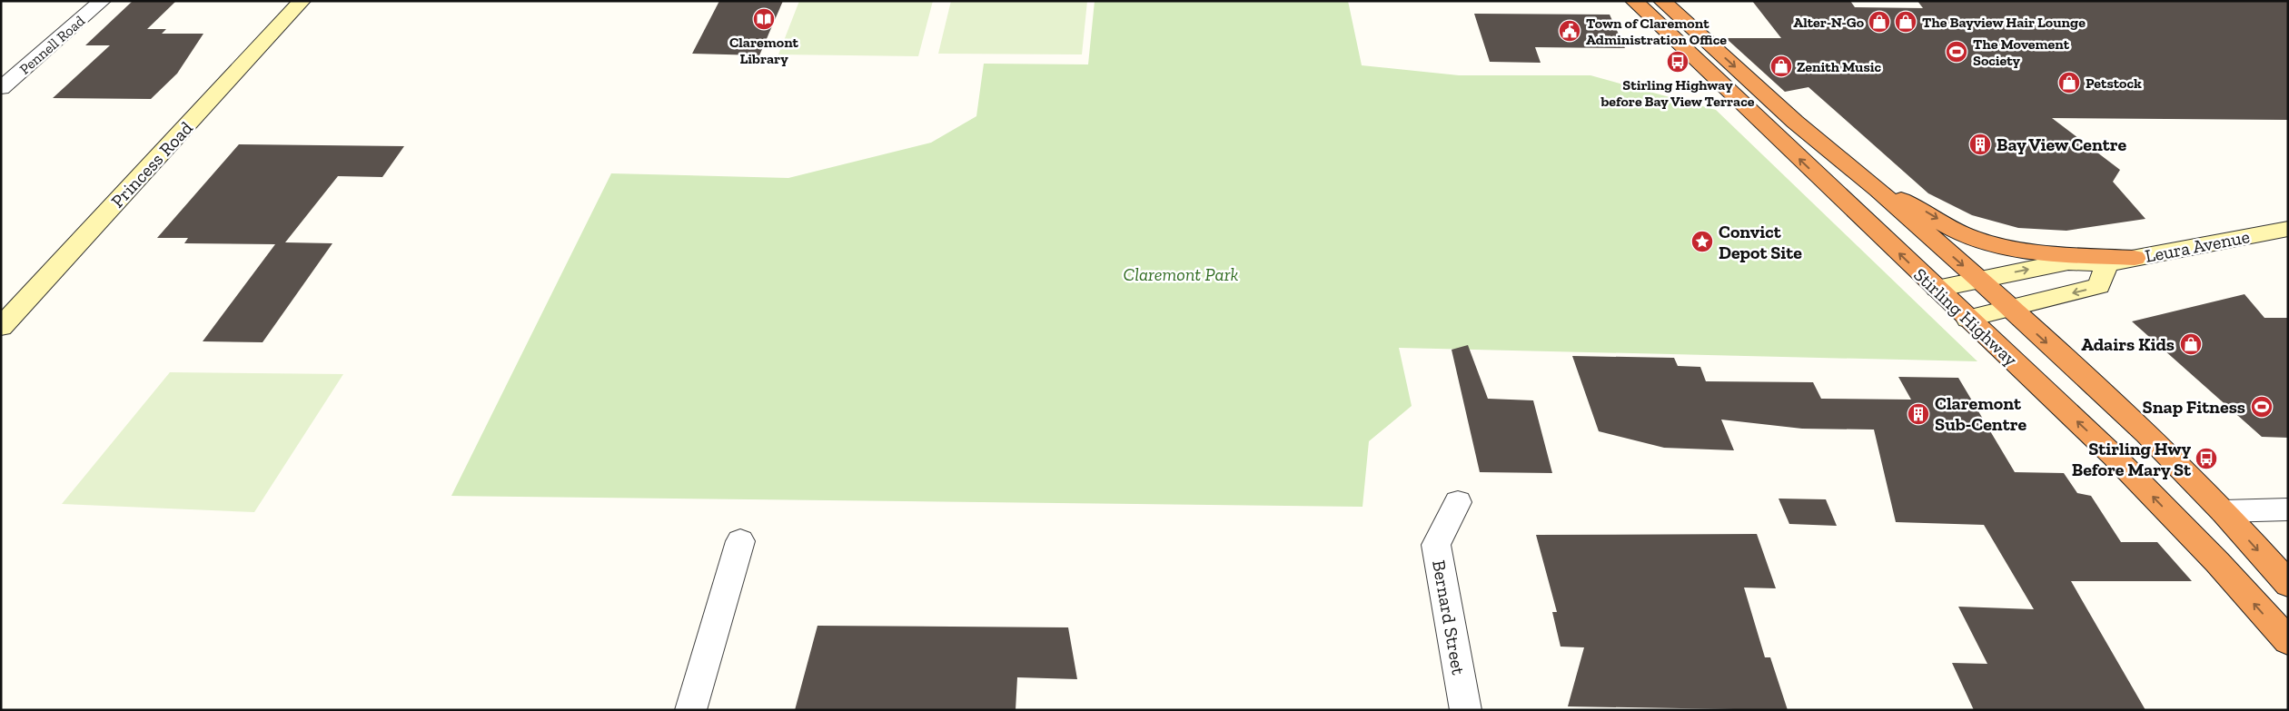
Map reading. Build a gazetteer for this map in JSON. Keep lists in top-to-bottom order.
{
  "streets": {
    "highway": ["Stirling Highway"],
    "main road": ["Princess Road", "Leura Avenue"],
    "street": ["Pennell Road", "Bernard Street"]
  },
  "crossings": [
    ["Leura Avenue", "Stirling Highway"]
  ],
  "one_way": ["Leura Avenue"],
  "parks": ["Claremont Park"],
  "places": {
    "library": ["Claremont Library"],
    "shop": [
      "Alter-N-Go",
      "The Bayview Hair Lounge",
      "Zenith Music",
      "Petstock",
      "Adairs Kids"
    ],
    "public building": ["Town of Claremont Administration Office"],
    "sports": ["The Movement Society", "Snap Fitness"],
    "bus stop": ["Stirling Highway before Bay View Terrace", "Stirling Hwy Before Mary St"],
    "building": ["Bay View Centre", "Claremont Sub-Centre"],
    "place": ["Convict Depot Site"]
  }
}
